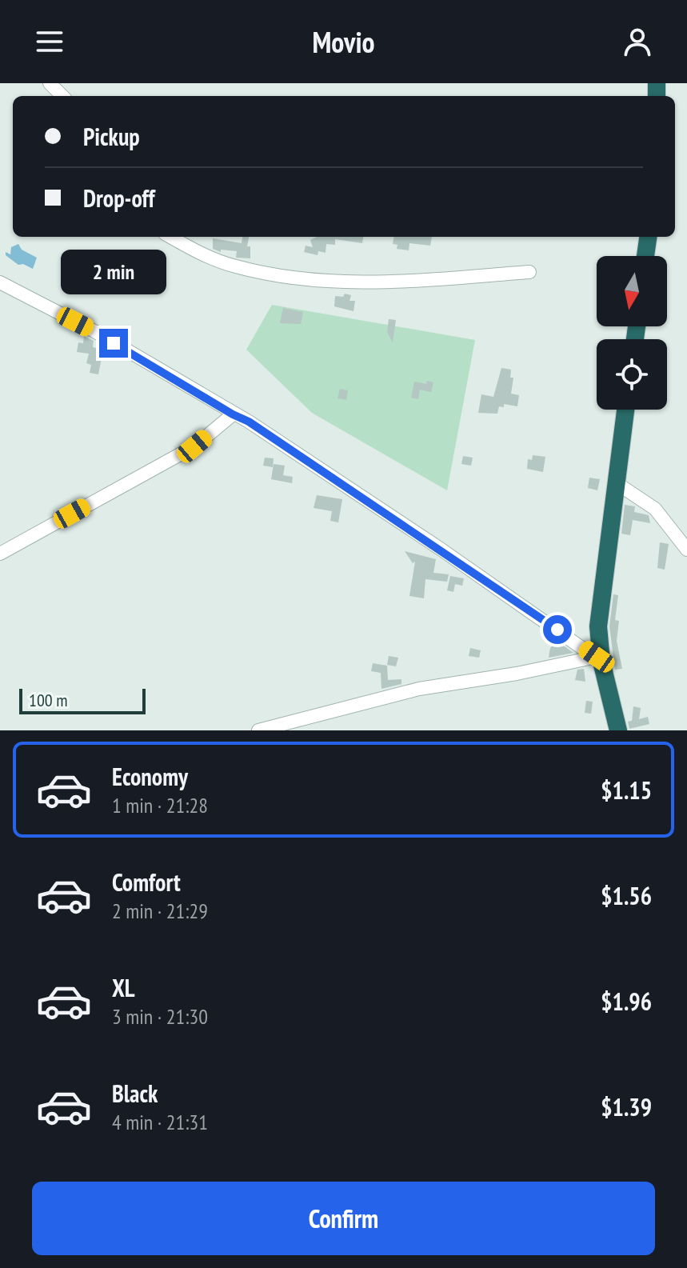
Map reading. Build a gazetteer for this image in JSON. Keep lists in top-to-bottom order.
{
  "scale_bar": "100 m",
  "north": "bottom",
  "page": {
    "header": "Movio",
    "banner": ["Pickup", "Drop-off"],
    "bubble": "2 min",
    "scale": "100 m",
    "list": [
      {
        "name": "Economy",
        "note": "1 min · 21:28",
        "value": "$1.15"
      },
      {
        "name": "Comfort",
        "note": "2 min · 21:29",
        "value": "$1.56"
      },
      {
        "name": "XL",
        "note": "3 min · 21:30",
        "value": "$1.96"
      },
      {
        "name": "Black",
        "note": "4 min · 21:31",
        "value": "$1.39"
      }
    ],
    "buttons": "Confirm"
  }
}
